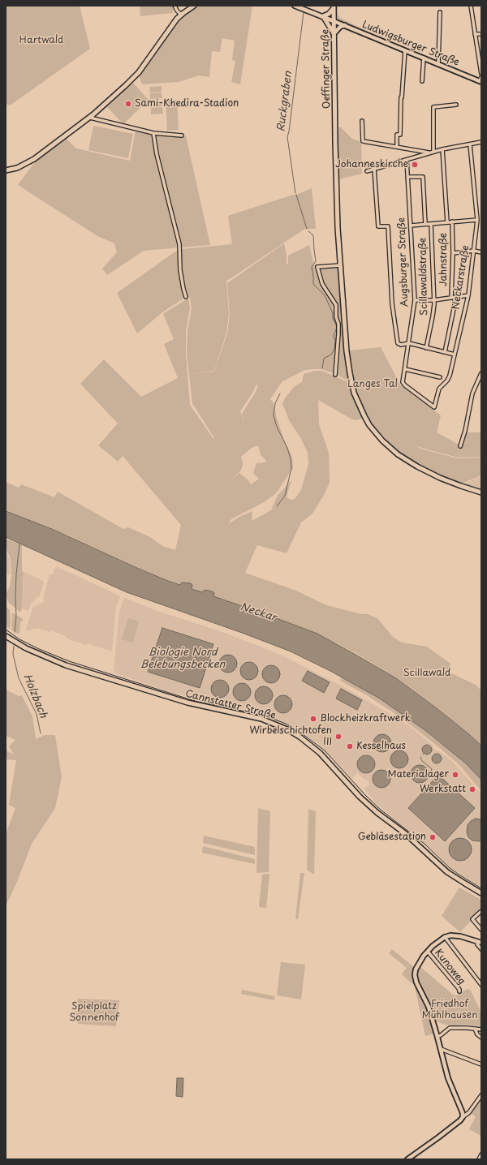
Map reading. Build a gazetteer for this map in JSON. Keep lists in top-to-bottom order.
{
  "streets": {
    "main road": ["Oeffinger Straße", "Cannstatter Straße"],
    "street": [
      "Ludwigsburger Straße",
      "Jahnstraße",
      "Augsburger Straße",
      "Scillawaldstraße",
      "Neckarstraße",
      "Kunoweg"
    ]
  },
  "crossings": [
    ["Ludwigsburger Straße", "Oeffinger Straße"],
    ["Augsburger Straße", "Neckarstraße"]
  ],
  "water": [
    "Ruckgraben",
    "Neckar",
    "Biologie Nord Belebungsbecken",
    "Holzbach"
  ],
  "parks": [
    "Hartwald",
    "Langes Tal",
    "Scillawald",
    "Friedhof Mühlhausen",
    "Spielplatz Sonnenhof"
  ],
  "places": [
    "Sami-Khedira-Stadion",
    "Johanneskirche",
    "Blockheizkraftwerk",
    "Wirbelschichtofen III",
    "Kesselhaus",
    "Materialager",
    "Werkstatt",
    "Gebläsestation"
  ]
}
